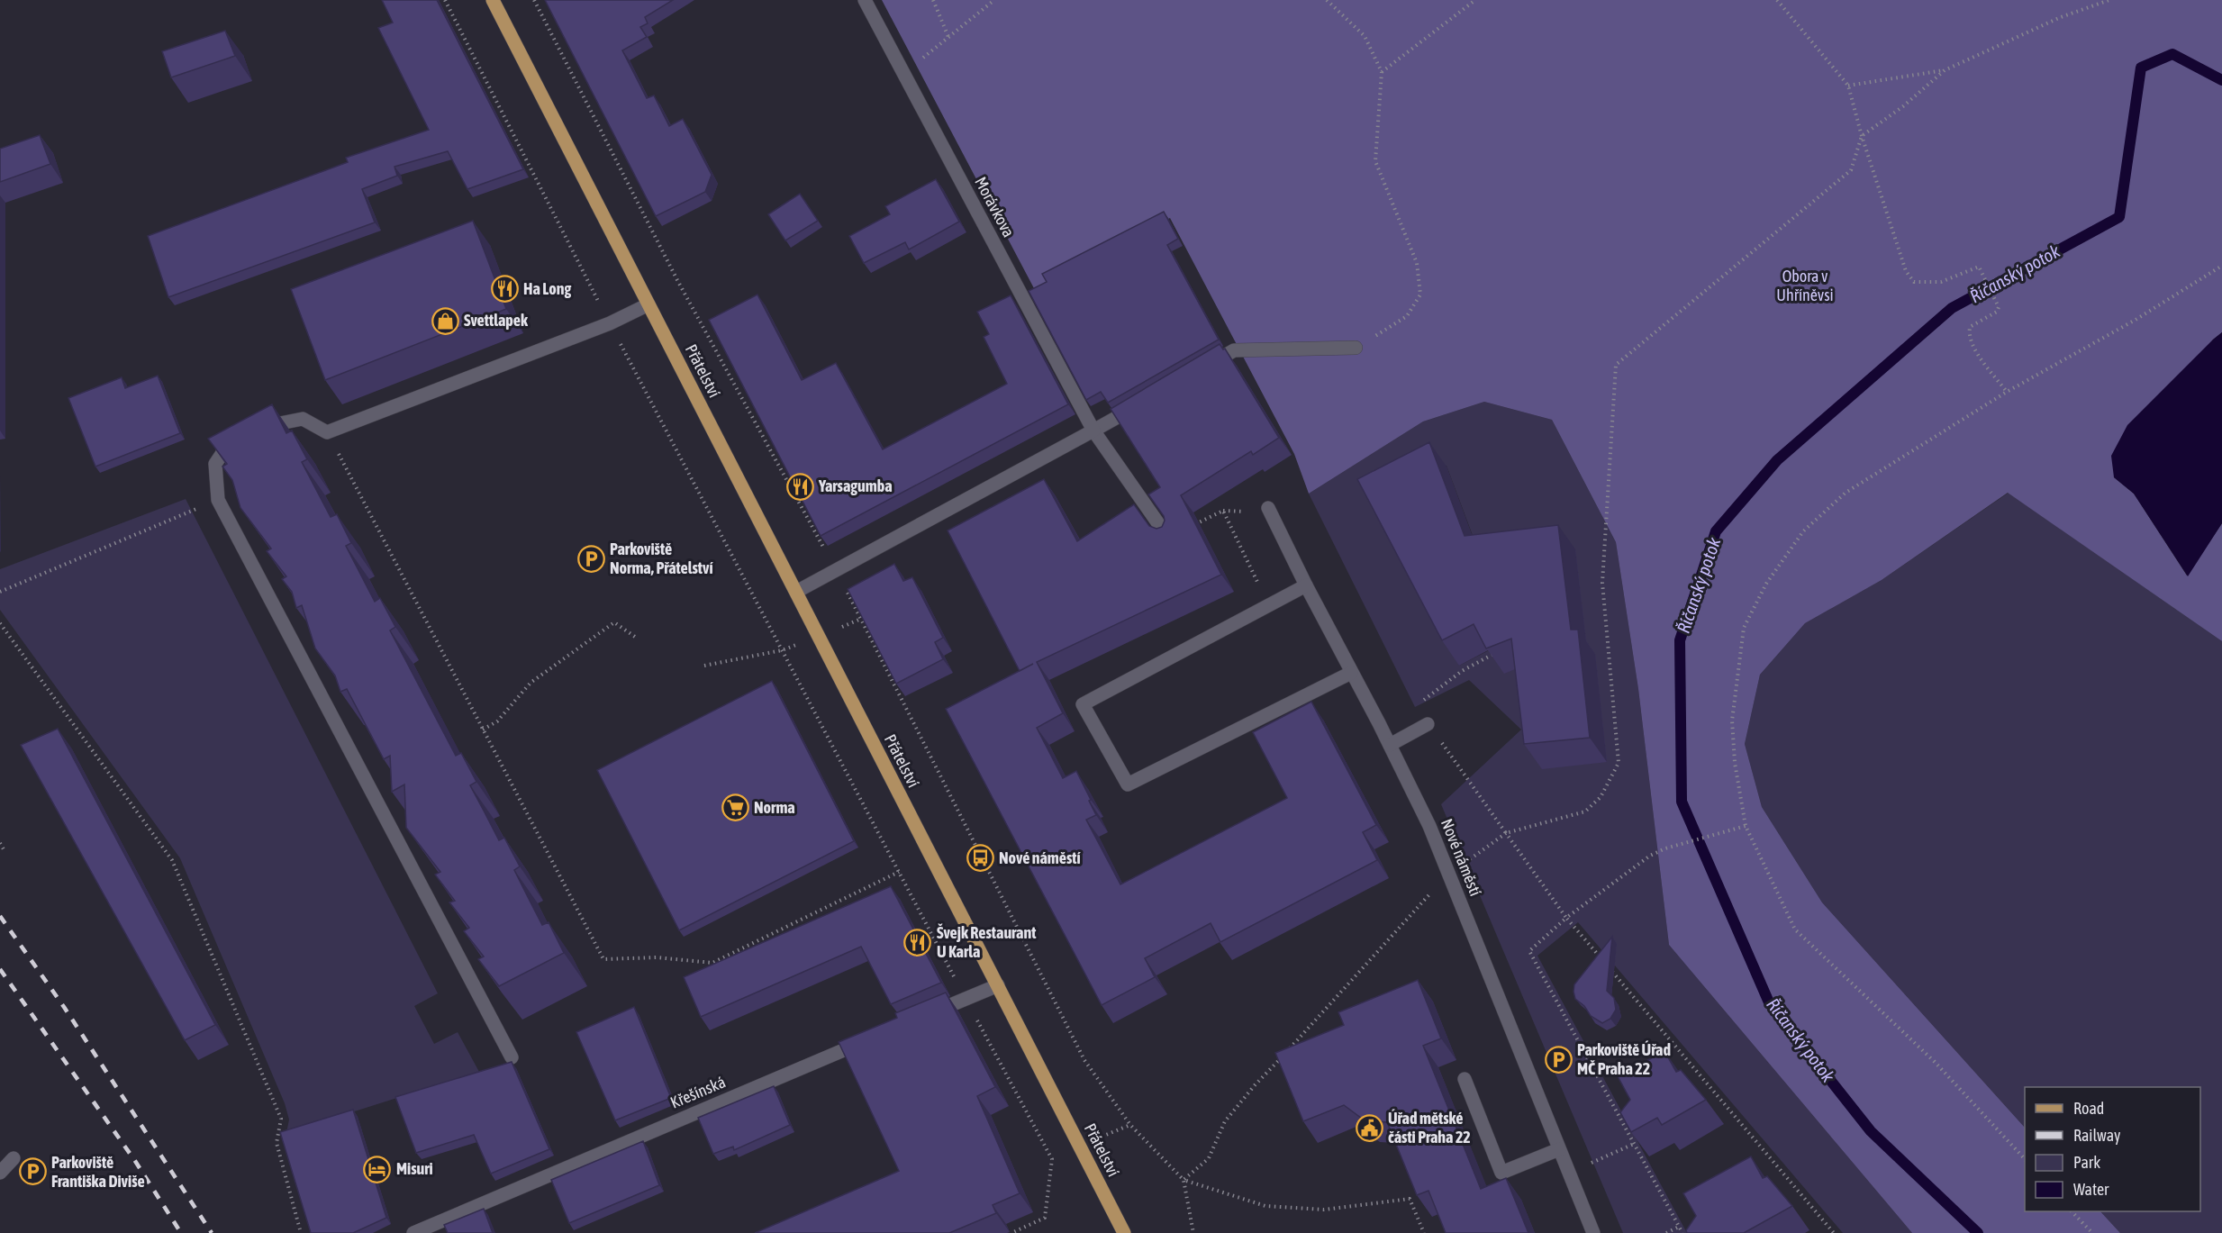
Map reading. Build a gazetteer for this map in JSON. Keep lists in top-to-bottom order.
{
  "streets": {
    "main road": ["Přátelství"],
    "street": ["Morávkova", "Nové náměstí", "Křešínská"]
  },
  "water": ["Říčanský potok"],
  "parks": ["Obora v Uhříněvsi"],
  "places": {
    "restaurant": ["Ha Long", "Yarsagumba", "Švejk Restaurant U Karla"],
    "shop": ["Svettlapek"],
    "parking": ["Parkoviště Norma, Přátelství", "Parkoviště Úřad MČ Praha 22", "Parkoviště Františka Diviše"],
    "supermarket": ["Norma"],
    "bus stop": ["Nové náměstí"],
    "public building": ["Úřad mětské části Praha 22"],
    "hotel": ["Misuri"]
  },
  "legend": [
    "Road",
    "Railway",
    "Park",
    "Water"
  ]
}
